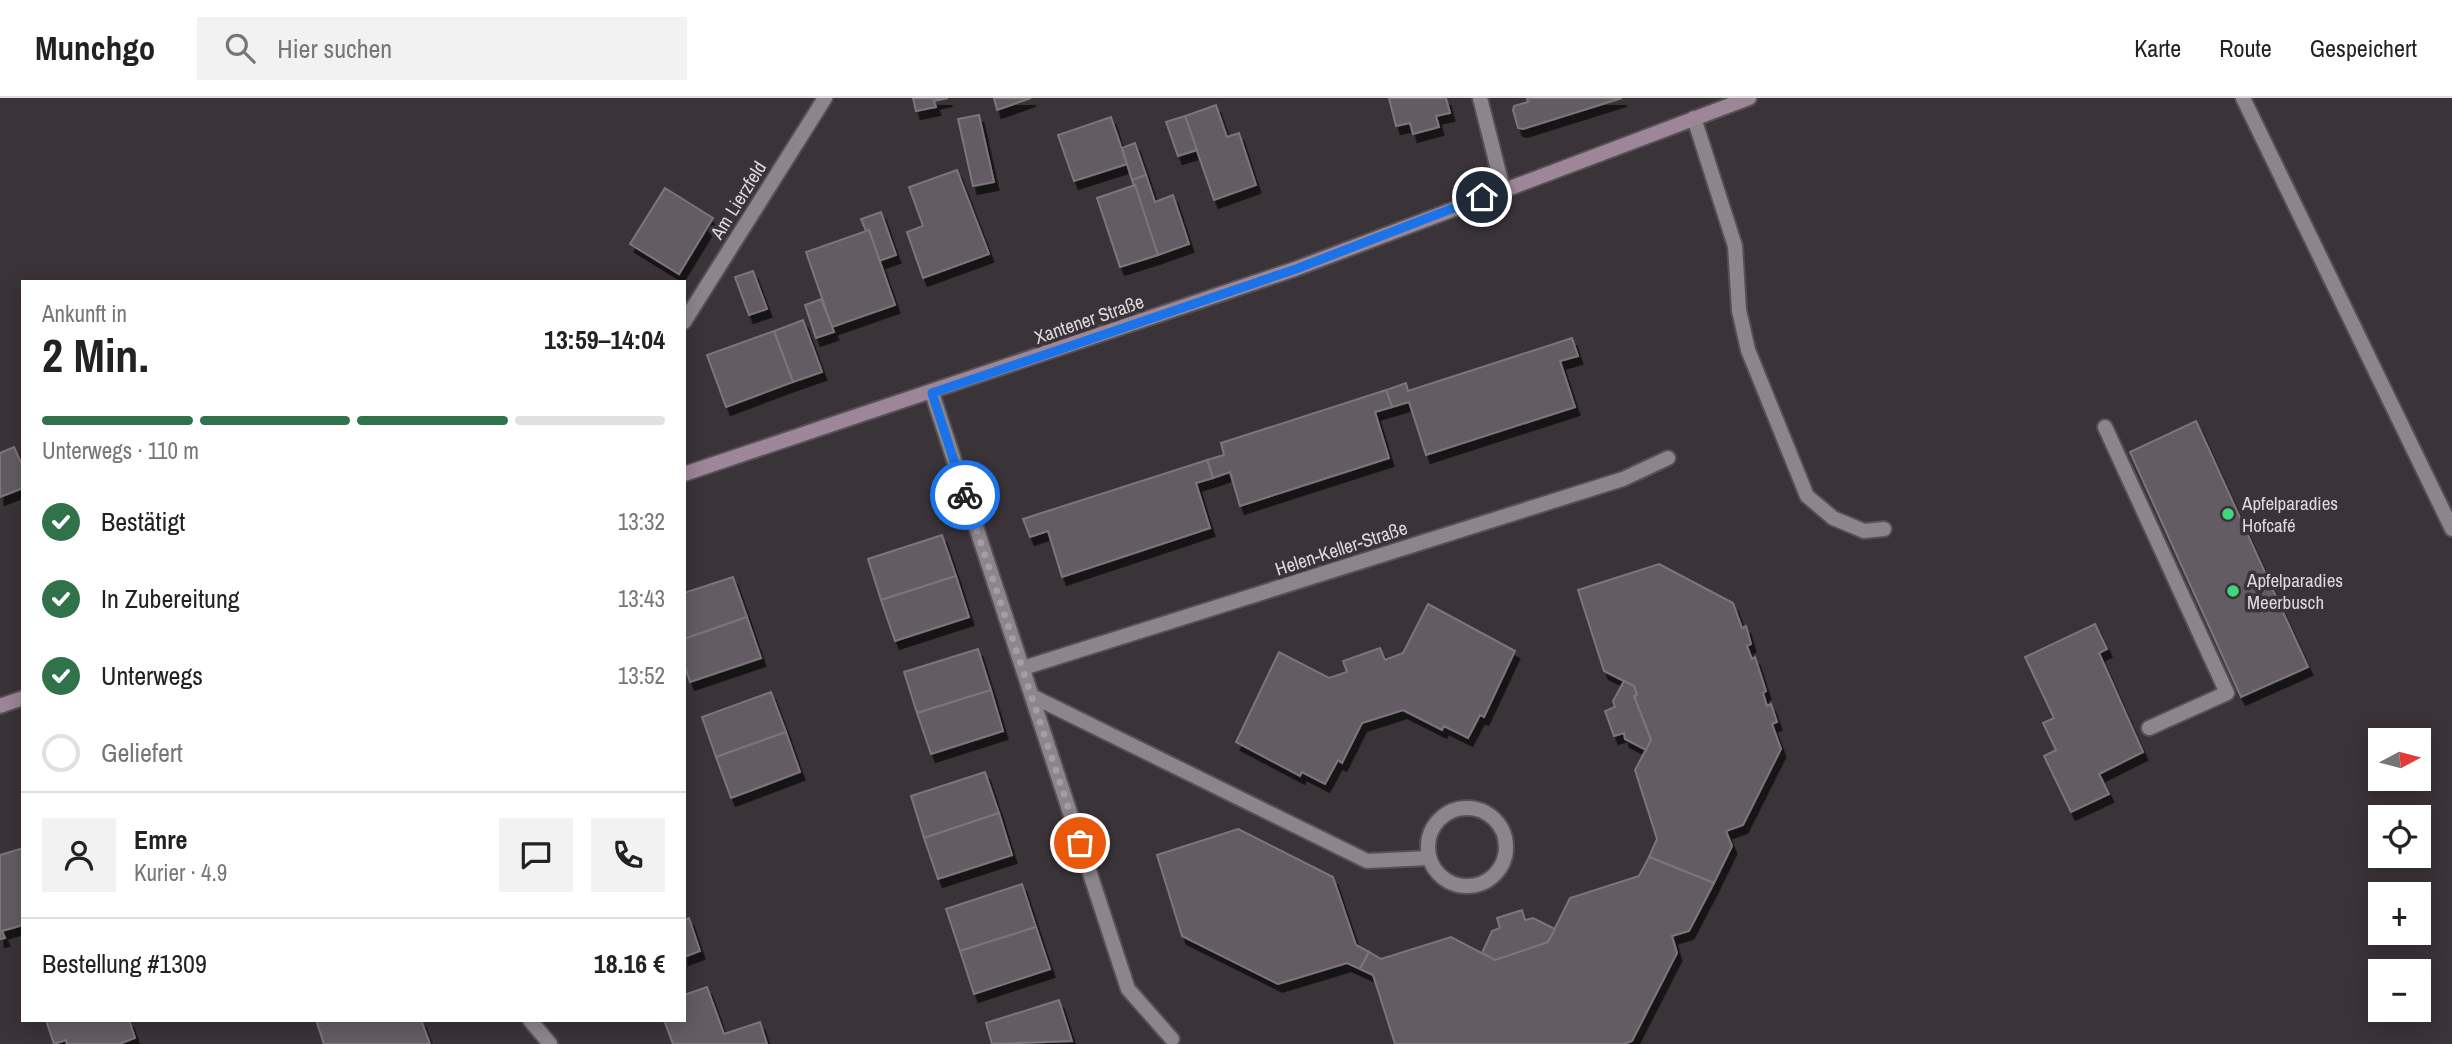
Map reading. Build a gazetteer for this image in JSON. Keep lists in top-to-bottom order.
{
  "streets": {
    "main road": ["Xantener Straße"],
    "street": ["Am Lierzfeld", "Helen-Keller-Straße"]
  },
  "places": ["Apfelparadies Hofcafé", "Apfelparadies Meerbusch"],
  "north": "right",
  "page": {
    "header": "Munchgo",
    "search": "Hier suchen",
    "nav": ["Karte", "Route", "Gespeichert"],
    "heading": ["2 Min.", "Ankunft in", "13:59–14:04"],
    "panel": [
      "Emre",
      "Kurier · 4.9",
      "Bestellung #1309",
      "18.16 €"
    ],
    "bar": "Unterwegs · 110 m",
    "list": [
      ["Bestätigt", "13:32"],
      ["In Zubereitung", "13:43"],
      ["Unterwegs", "13:52"],
      "Geliefert"
    ],
    "map_buttons": ["+", "−"]
  }
}
